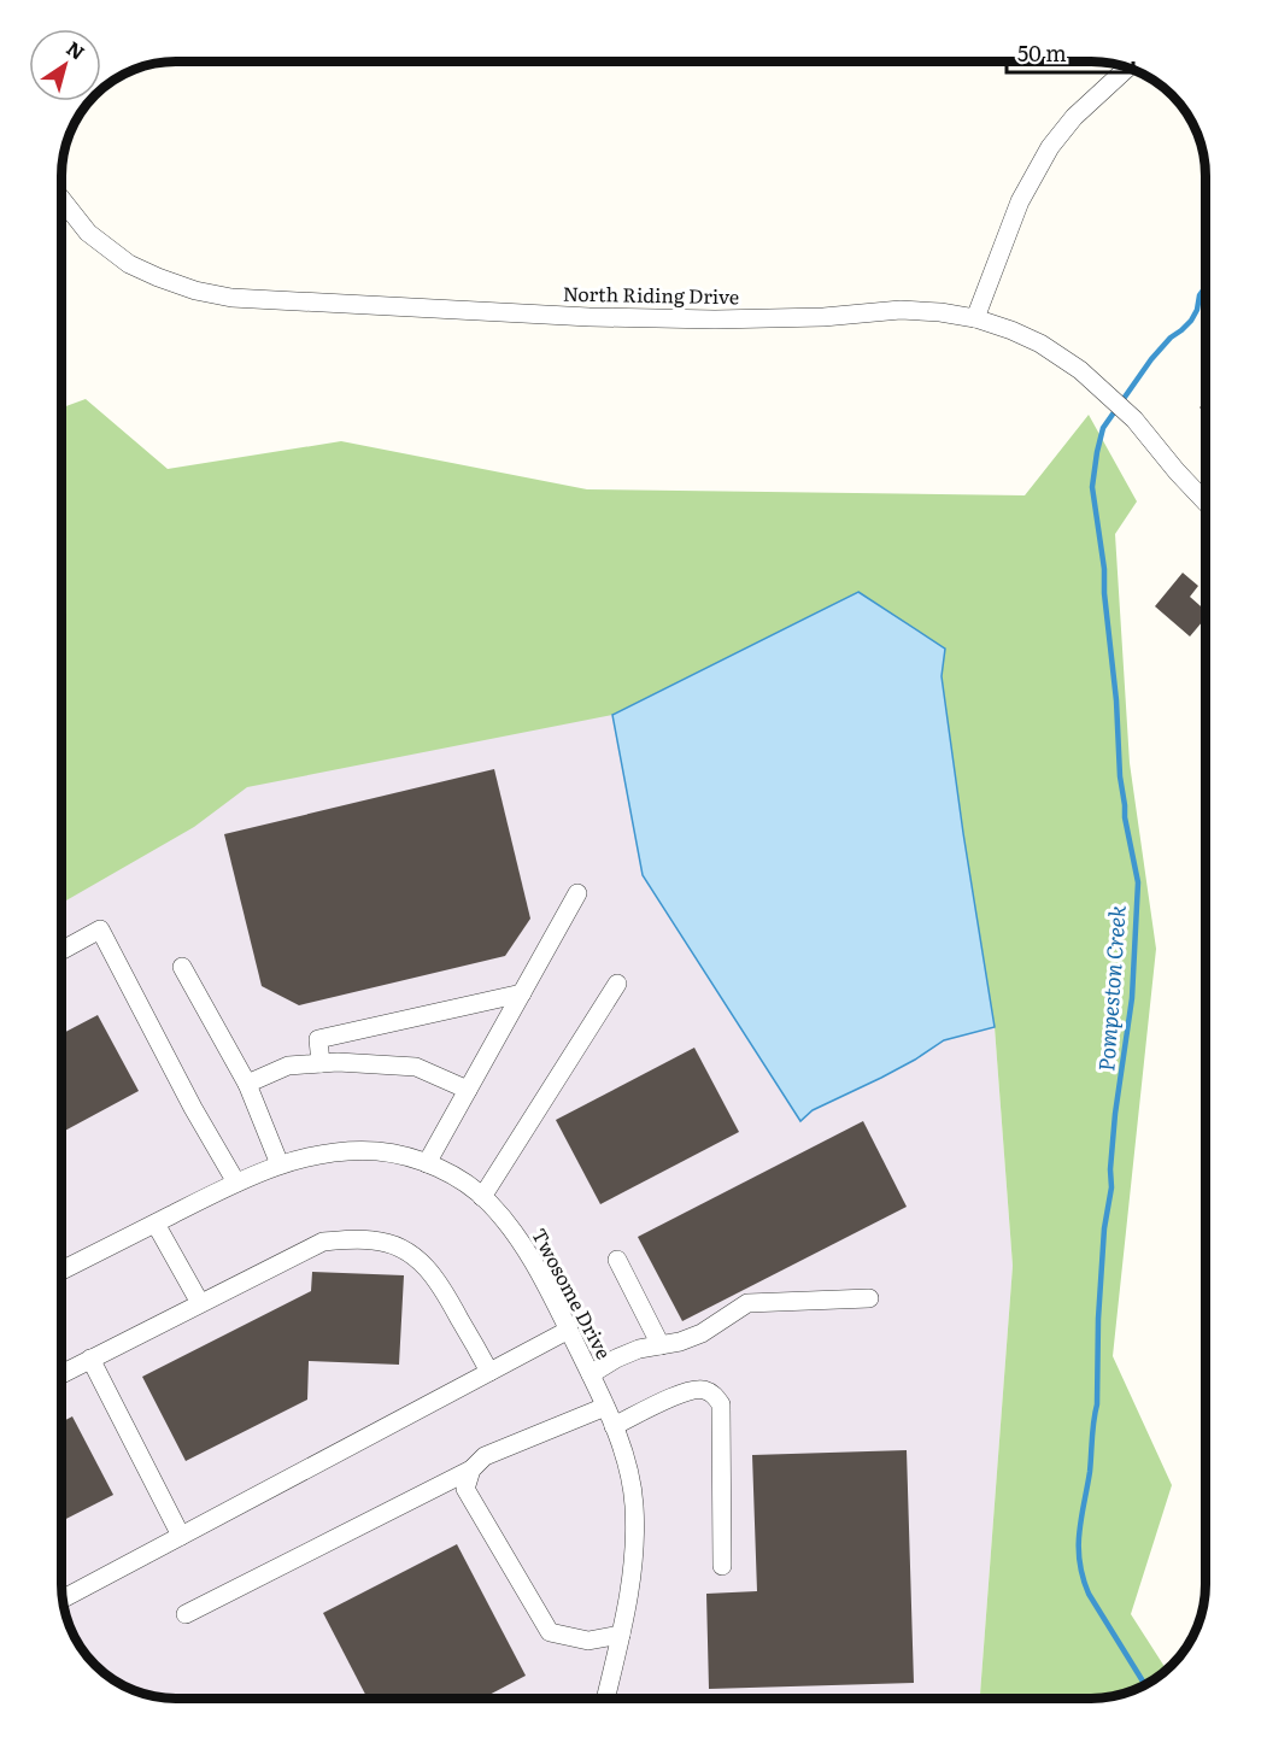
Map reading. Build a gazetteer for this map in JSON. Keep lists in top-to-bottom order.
{
  "streets": {
    "street": ["North Riding Drive", "Twosome Drive"]
  },
  "water": ["Pompeston Creek"],
  "scale_bar": "50 m",
  "north": "top right"
}
